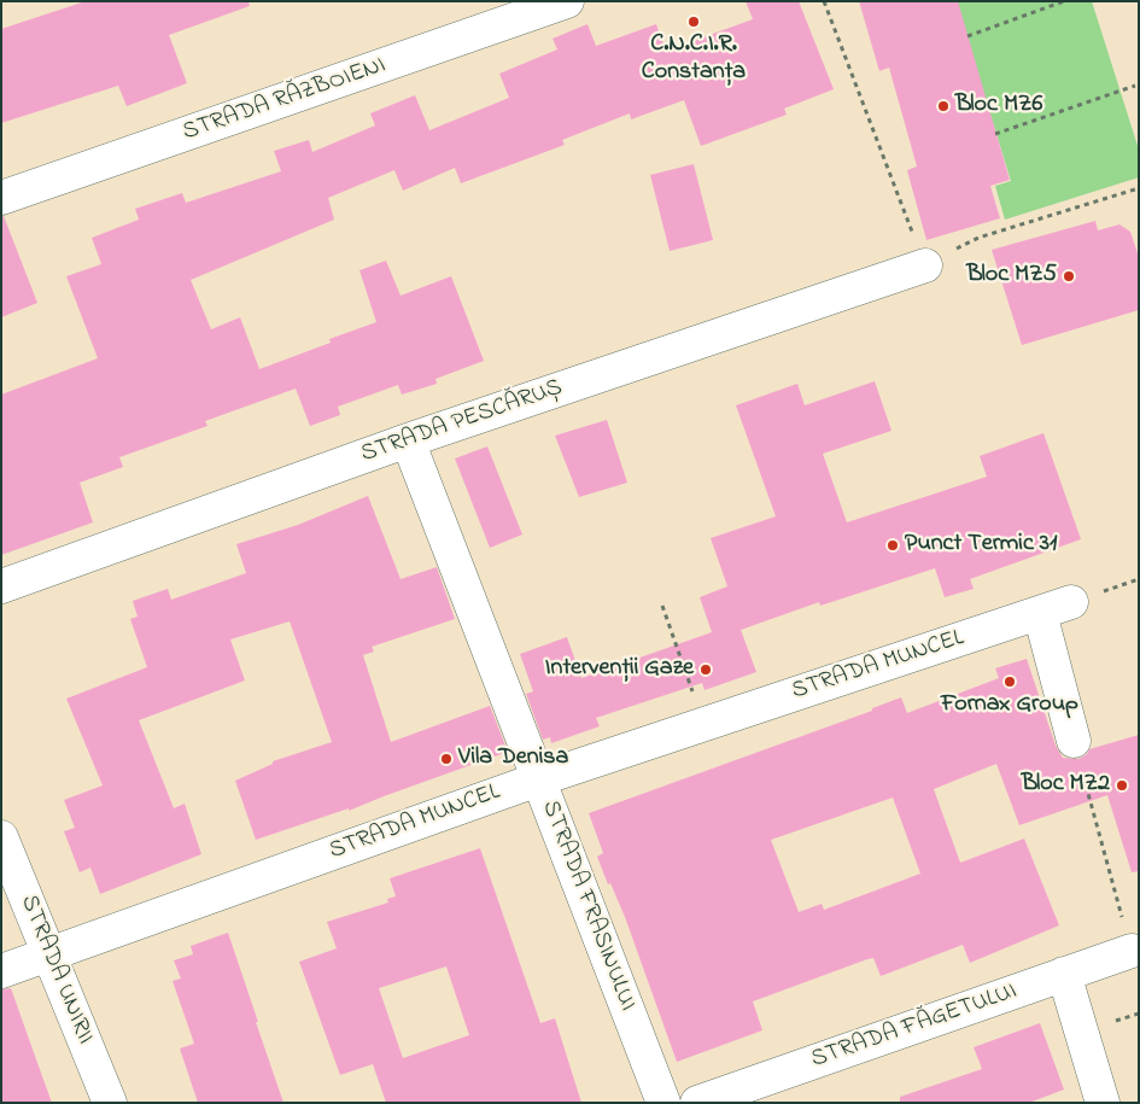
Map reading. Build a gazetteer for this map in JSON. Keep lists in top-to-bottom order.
{
  "streets": {
    "street": [
      "STRADA RĂZBOIENI",
      "STRADA PESCĂRUȘ",
      "STRADA MUNCEL",
      "STRADA FRASINULUI",
      "STRADA UNIRII",
      "STRADA FĂGETULUI"
    ]
  },
  "crossings": [
    ["STRADA PESCĂRUȘ", "STRADA FRASINULUI"],
    ["STRADA MUNCEL", "STRADA FRASINULUI"],
    ["STRADA MUNCEL", "STRADA UNIRII"]
  ],
  "places": [
    "C.N.C.I.R. Constanța",
    "Bloc MZ6",
    "Bloc MZ5",
    "Punct Termic 31",
    "Intervenții Gaze",
    "Fornax Group",
    "Vila Denisa",
    "Bloc MZ2"
  ]
}
